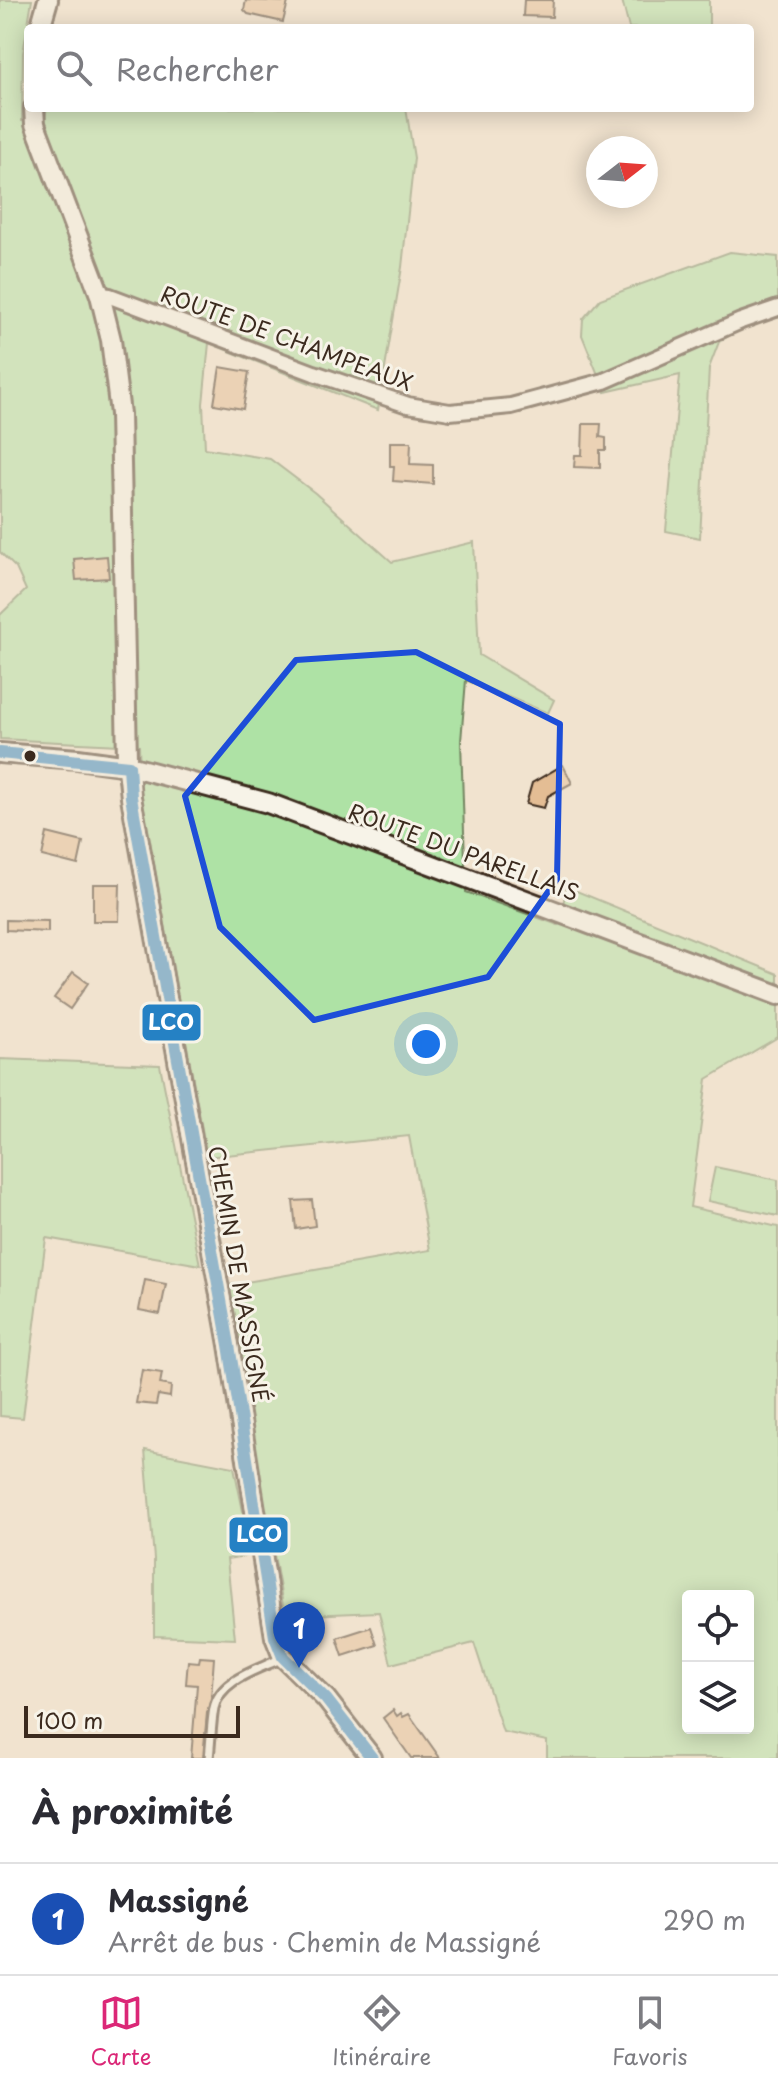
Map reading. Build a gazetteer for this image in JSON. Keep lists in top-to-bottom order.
{
  "streets": {
    "street": ["ROUTE DE CHAMPEAUX", "ROUTE DU PARELLAIS", "CHEMIN DE MASSIGNÉ"]
  },
  "crossings": [
    ["ROUTE DE CHAMPEAUX", "CHEMIN DE MASSIGNÉ"],
    ["ROUTE DU PARELLAIS", "CHEMIN DE MASSIGNÉ"]
  ],
  "lines": ["transit line LCO"],
  "scale_bar": "100 m",
  "north": "right",
  "page": {
    "search": "Rechercher",
    "pins": "1",
    "scale": "100 m",
    "heading": "À proximité",
    "list": [
      {
        "mark": "1",
        "name": "Massigné",
        "note": "Arrêt de bus · Chemin de Massigné",
        "value": "290 m"
      }
    ],
    "nav": ["Carte", "Itinéraire", "Favoris"]
  }
}
